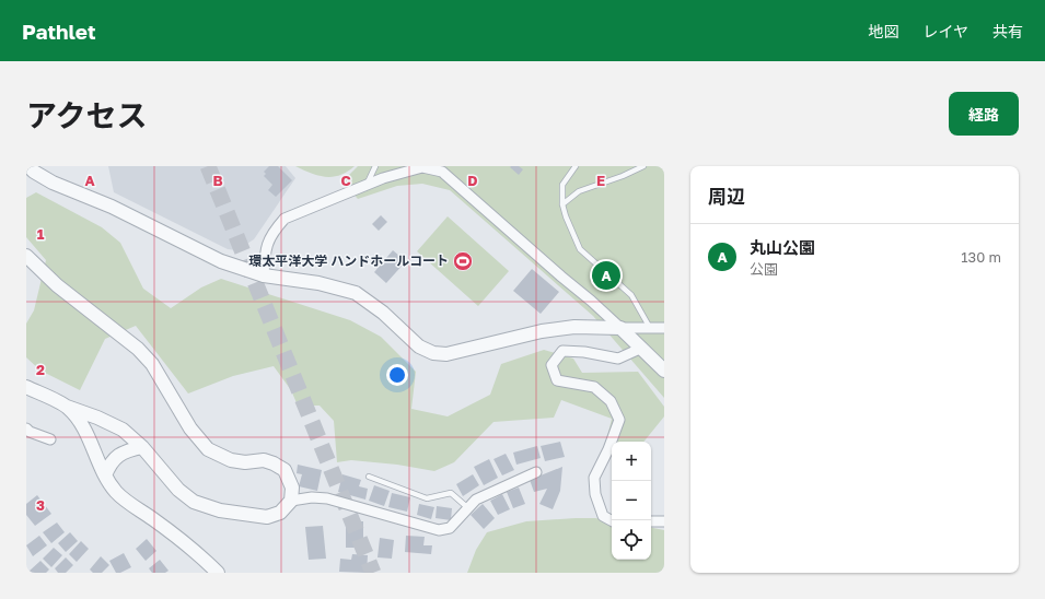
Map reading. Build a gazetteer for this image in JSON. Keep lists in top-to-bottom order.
{
  "places": {
    "sports": ["環太平洋大学 ハンドホールコート"]
  },
  "page": {
    "header": "Pathlet",
    "nav": ["地図", "レイヤ", "共有"],
    "title": "アクセス",
    "buttons": "経路",
    "heading": "周辺",
    "list": [
      {
        "mark": "A",
        "name": "丸山公園",
        "note": "公園",
        "value": "130 m"
      }
    ],
    "pins": "A",
    "map_buttons": ["+", "−"]
  },
  "grid": {
    "columns": [
      "A",
      "B",
      "C",
      "D",
      "E"
    ],
    "rows": ["1", "2", "3"]
  }
}
